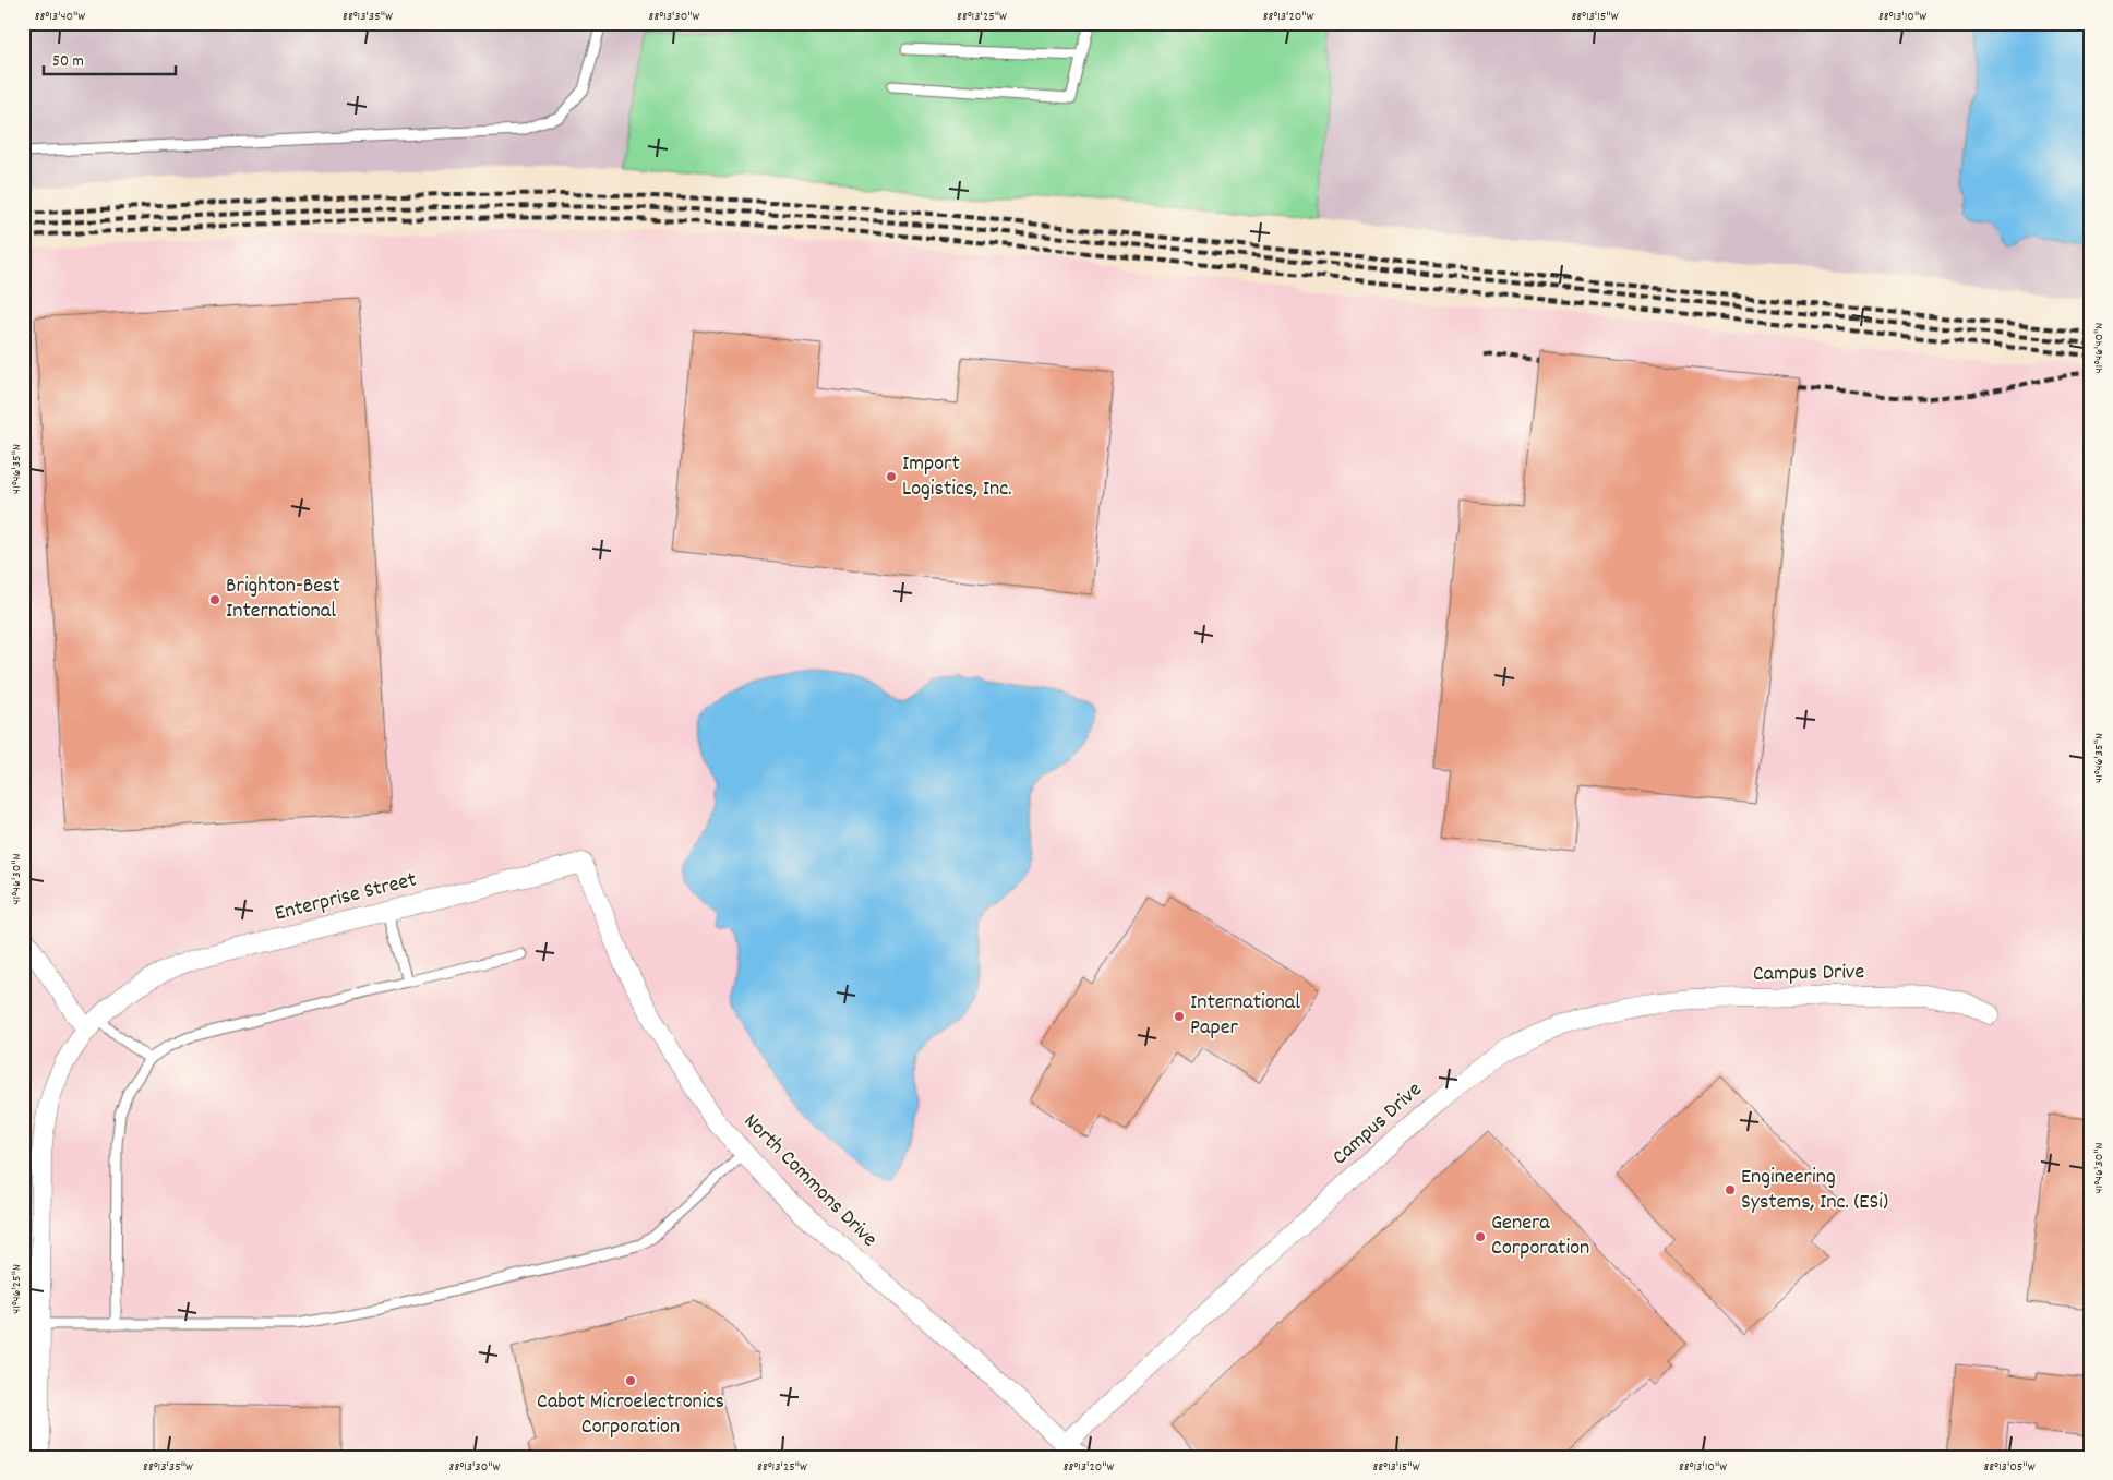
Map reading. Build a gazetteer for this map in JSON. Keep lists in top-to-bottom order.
{
  "streets": {
    "street": ["Enterprise Street", "Campus Drive", "North Commons Drive"]
  },
  "crossings": [
    ["Enterprise Street", "North Commons Drive"],
    ["Campus Drive", "North Commons Drive"]
  ],
  "places": [
    "Import Logistics, Inc.",
    "Brighton-Best International",
    "International Paper",
    "Engineering Systems, Inc. (ESi)",
    "Genera Corporation",
    "Cabot Microelectronics Corporation"
  ],
  "scale_bar": "50 m",
  "coordinates": [
    "88°13'40\"W",
    "88°13'35\"W",
    "88°13'30\"W",
    "88°13'25\"W",
    "88°13'20\"W",
    "88°13'15\"W",
    "88°13'10\"W",
    "41°46'40\"N",
    "41°46'35\"N",
    "41°46'30\"N",
    "41°46'25\"N",
    "88°13'05\"W"
  ]
}
